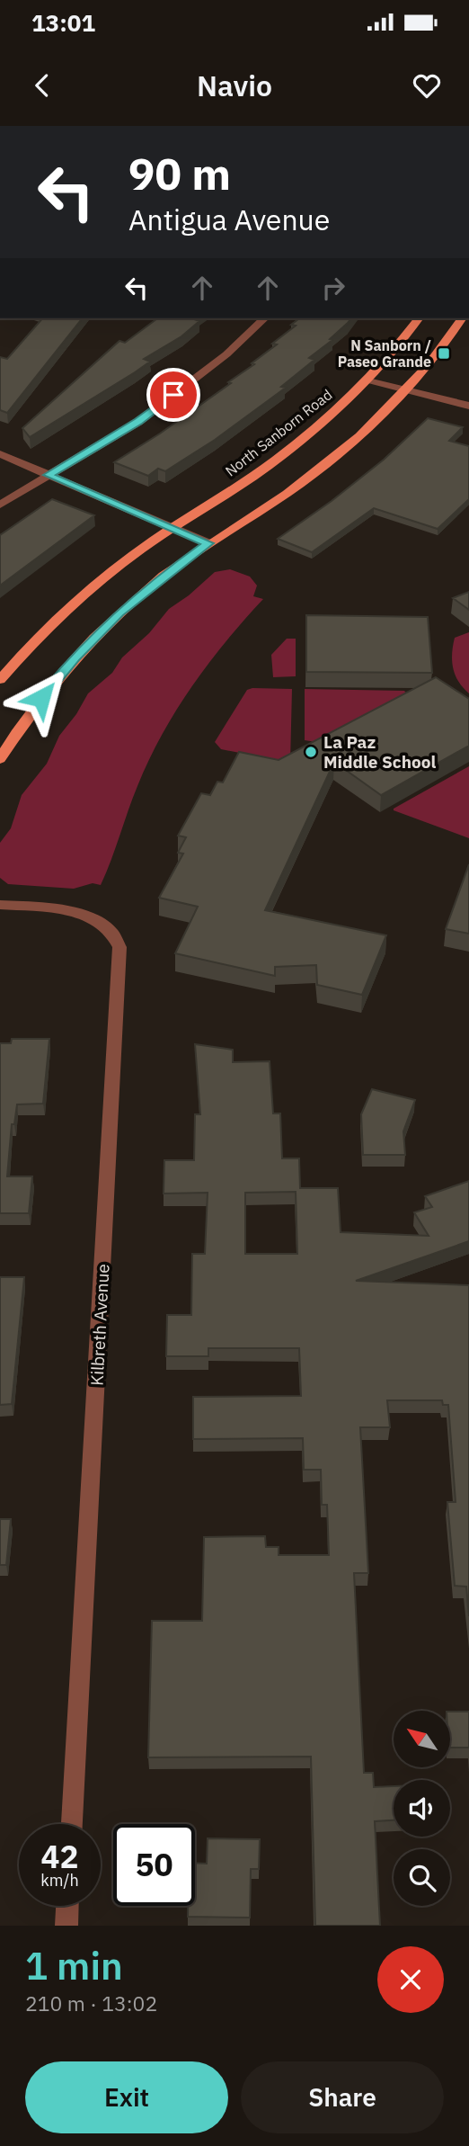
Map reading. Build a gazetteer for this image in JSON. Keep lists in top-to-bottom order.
{
  "streets": {
    "main road": ["North Sanborn Road"],
    "street": ["Kilbreth Avenue"]
  },
  "places": {
    "transit": ["N Sanborn / Paseo Grande"],
    "other": ["La Paz Middle School"]
  },
  "north": "top left",
  "page": {
    "status": "13:01",
    "header": "Navio",
    "turn": ["90 m", "Antigua Avenue"],
    "speed": "42 km/h",
    "limit": "50",
    "heading": ["1 min", "210 m · 13:02"],
    "buttons": ["Exit", "Share"]
  }
}
